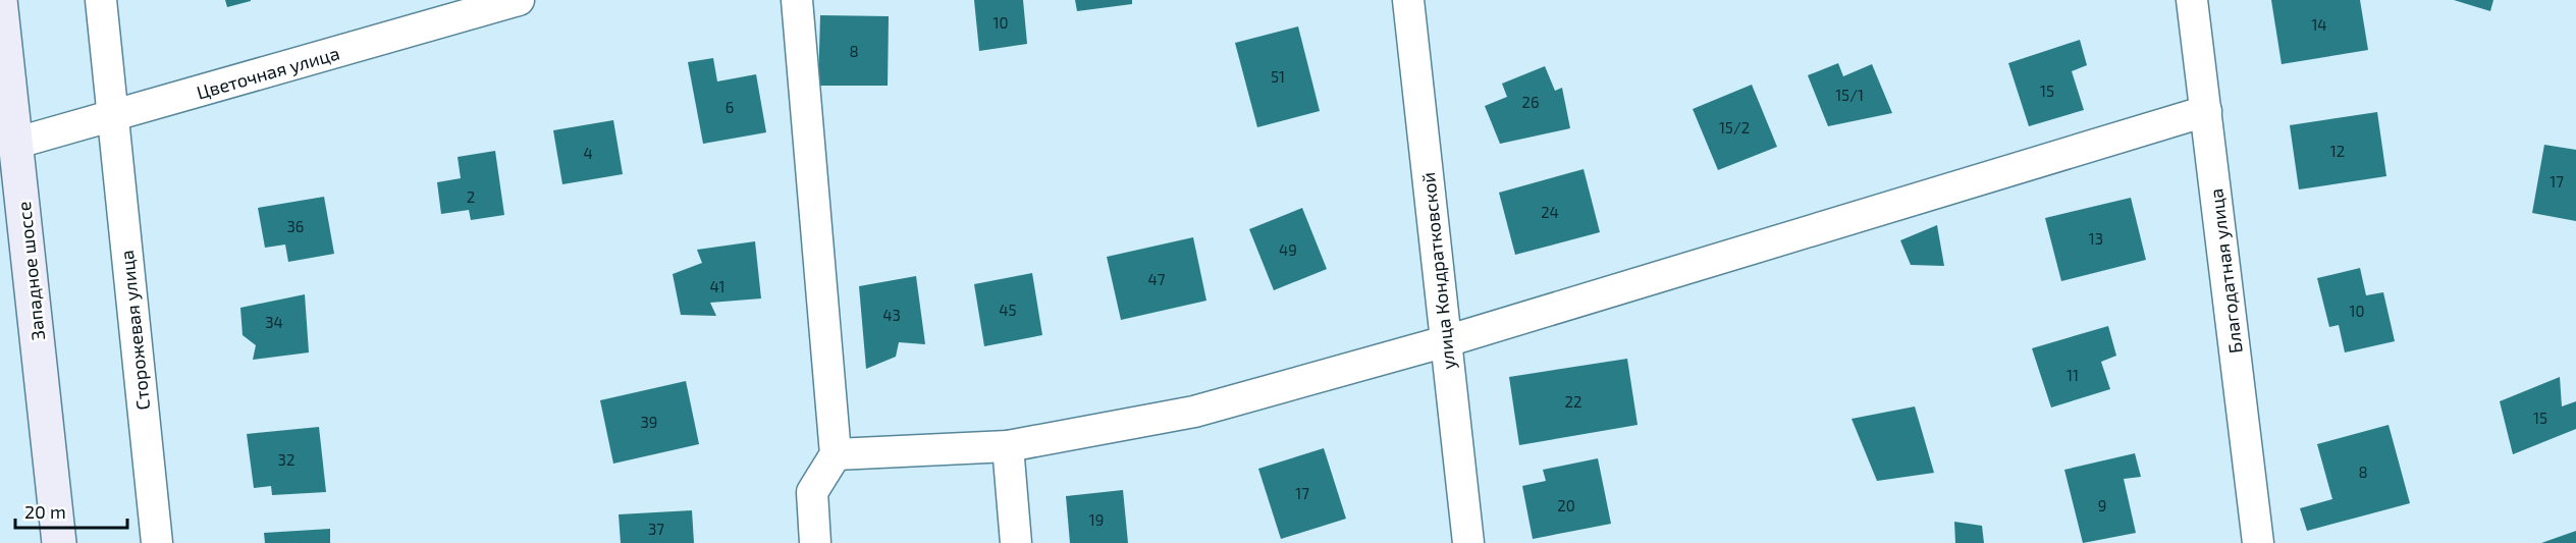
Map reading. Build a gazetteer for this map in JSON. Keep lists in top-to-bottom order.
{
  "streets": {
    "main road": ["Западное шоссе"],
    "street": [
      "Цветочная улица",
      "улица Кондратковской",
      "Благодатная улица",
      "Сторожевая улица"
    ]
  },
  "crossings": [
    ["Цветочная улица", "Западное шоссе"],
    ["Цветочная улица", "Сторожевая улица"]
  ],
  "house_numbers": [
    "10",
    "14",
    "8",
    "51",
    "15",
    "15/1",
    "26",
    "6",
    "15/2",
    "12",
    "4",
    "17",
    "2",
    "24",
    "36",
    "13",
    "49",
    "47",
    "41",
    "45",
    "10",
    "43",
    "34",
    "11",
    "22",
    "15",
    "39",
    "32",
    "8",
    "17",
    "20",
    "9",
    "19",
    "37"
  ],
  "scale_bar": "20 m"
}
